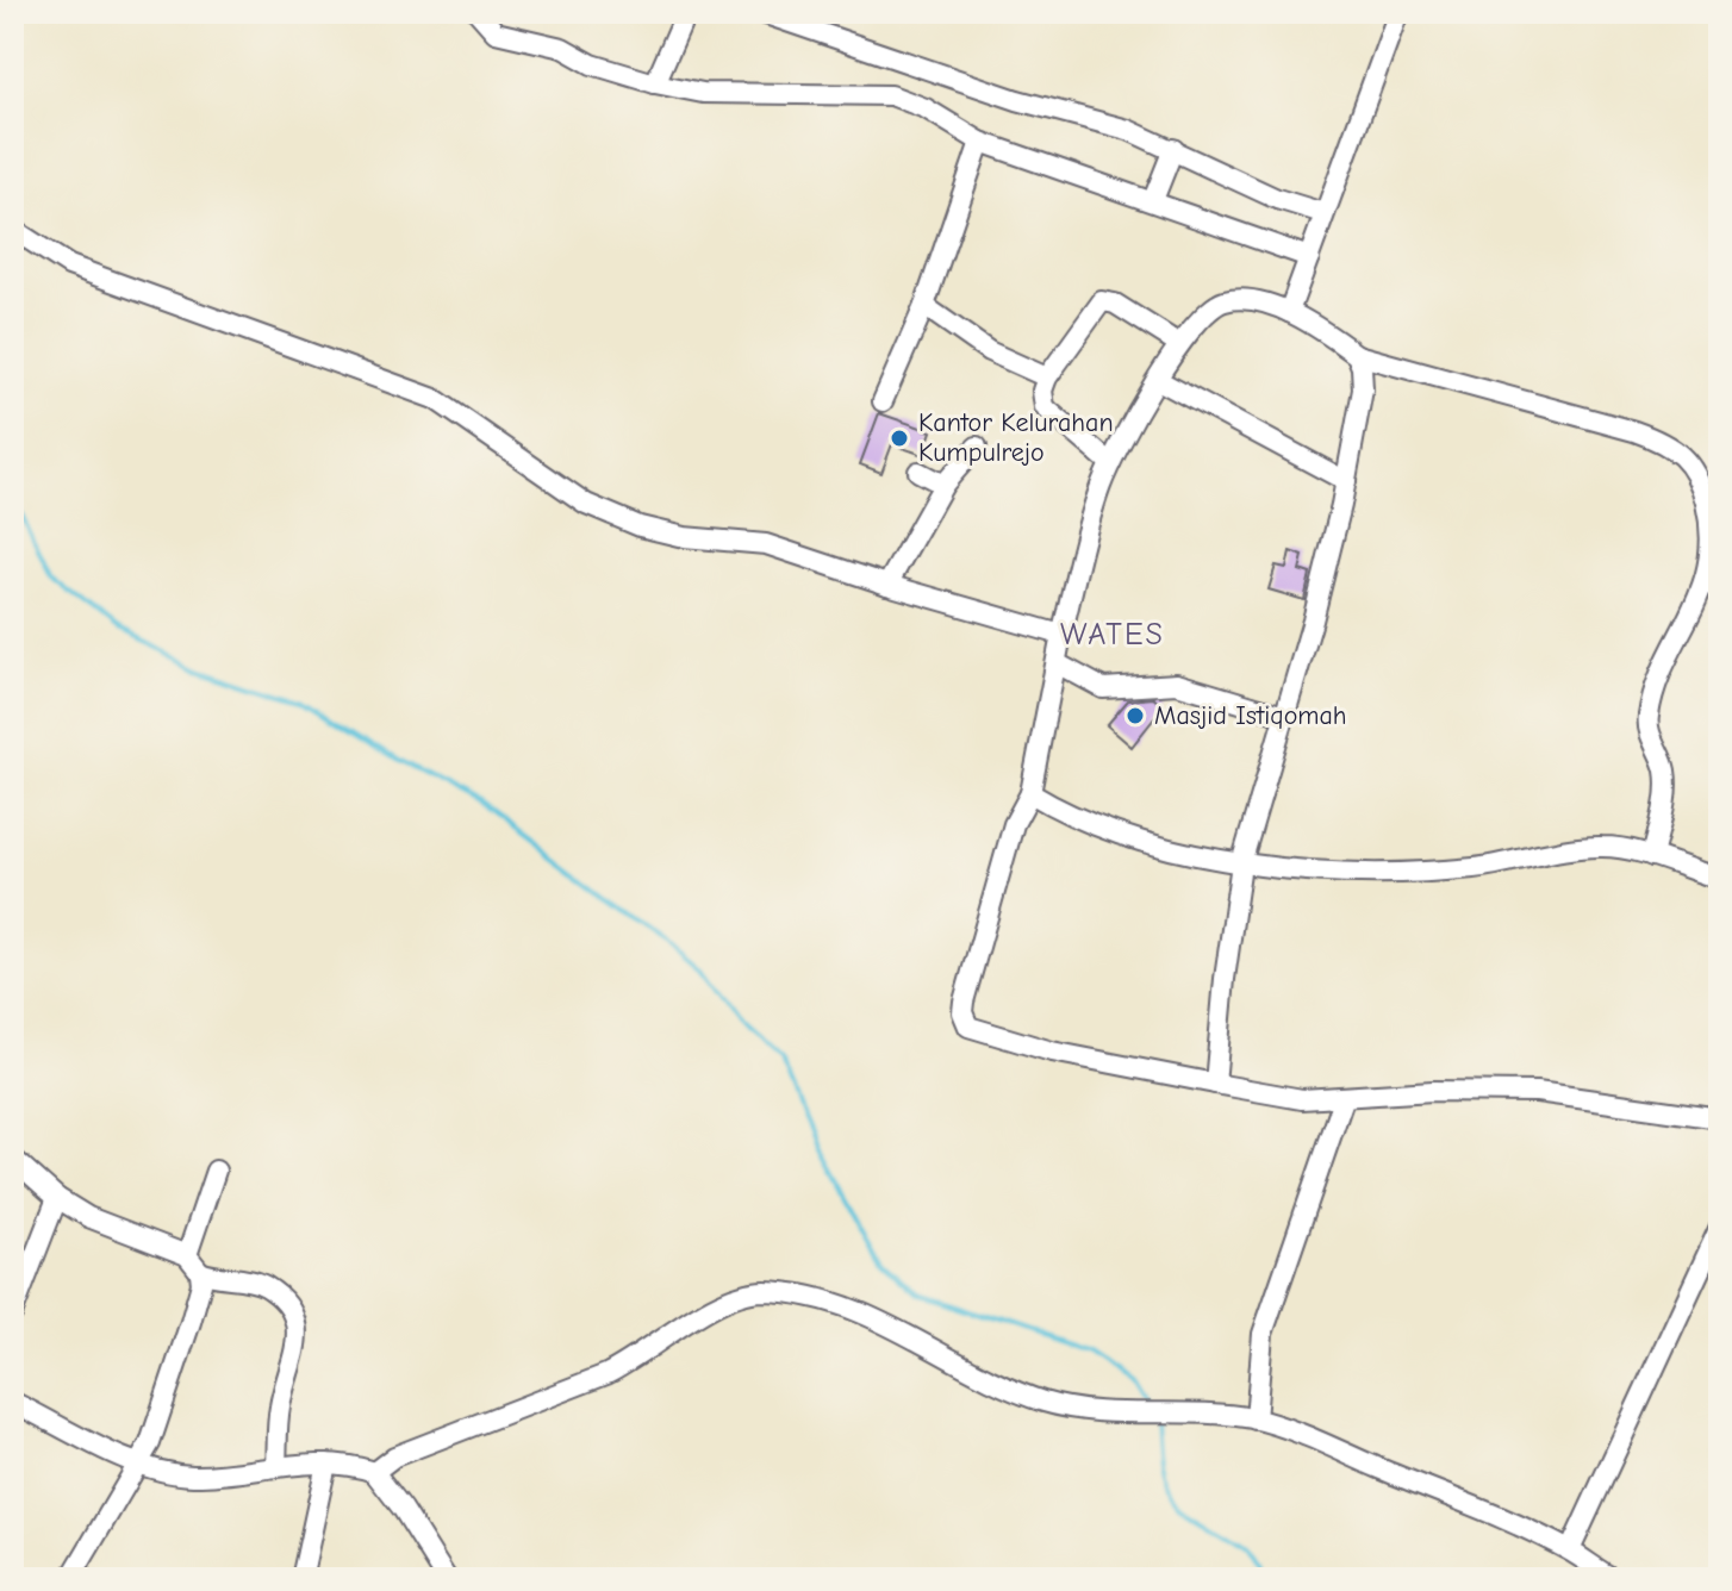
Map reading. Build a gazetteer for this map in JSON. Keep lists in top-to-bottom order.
{
  "districts": ["WATES"],
  "places": ["Kantor Kelurahan Kumpulrejo", "Masjid Istiqomah"]
}
